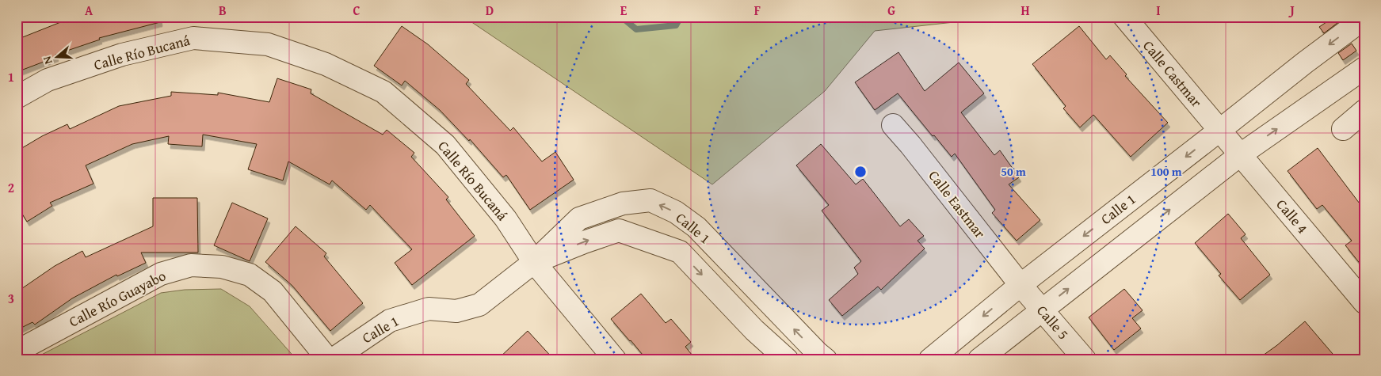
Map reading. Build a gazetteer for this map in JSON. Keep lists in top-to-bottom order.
{
  "streets": {
    "street": [
      "Calle Río Bucaná",
      "Calle Castmar",
      "Calle Eastmar",
      "Calle 1",
      "Calle 4",
      "Calle Río Guayabo",
      "Calle 5"
    ]
  },
  "crossings": [
    ["Calle Río Bucaná", "Calle 1"],
    ["Calle Castmar", "Calle 1"],
    ["Calle Castmar", "Calle 4"],
    ["Calle Eastmar", "Calle 1"],
    ["Calle Eastmar", "Calle 5"],
    ["Calle 1", "Calle 4"],
    ["Calle 1", "Calle 5"]
  ],
  "north": "left",
  "grid": {
    "columns": [
      "A",
      "B",
      "C",
      "D",
      "E",
      "F",
      "G",
      "H",
      "I",
      "J"
    ],
    "rows": ["1", "2", "3"]
  },
  "rings": ["50 m", "100 m"]
}
